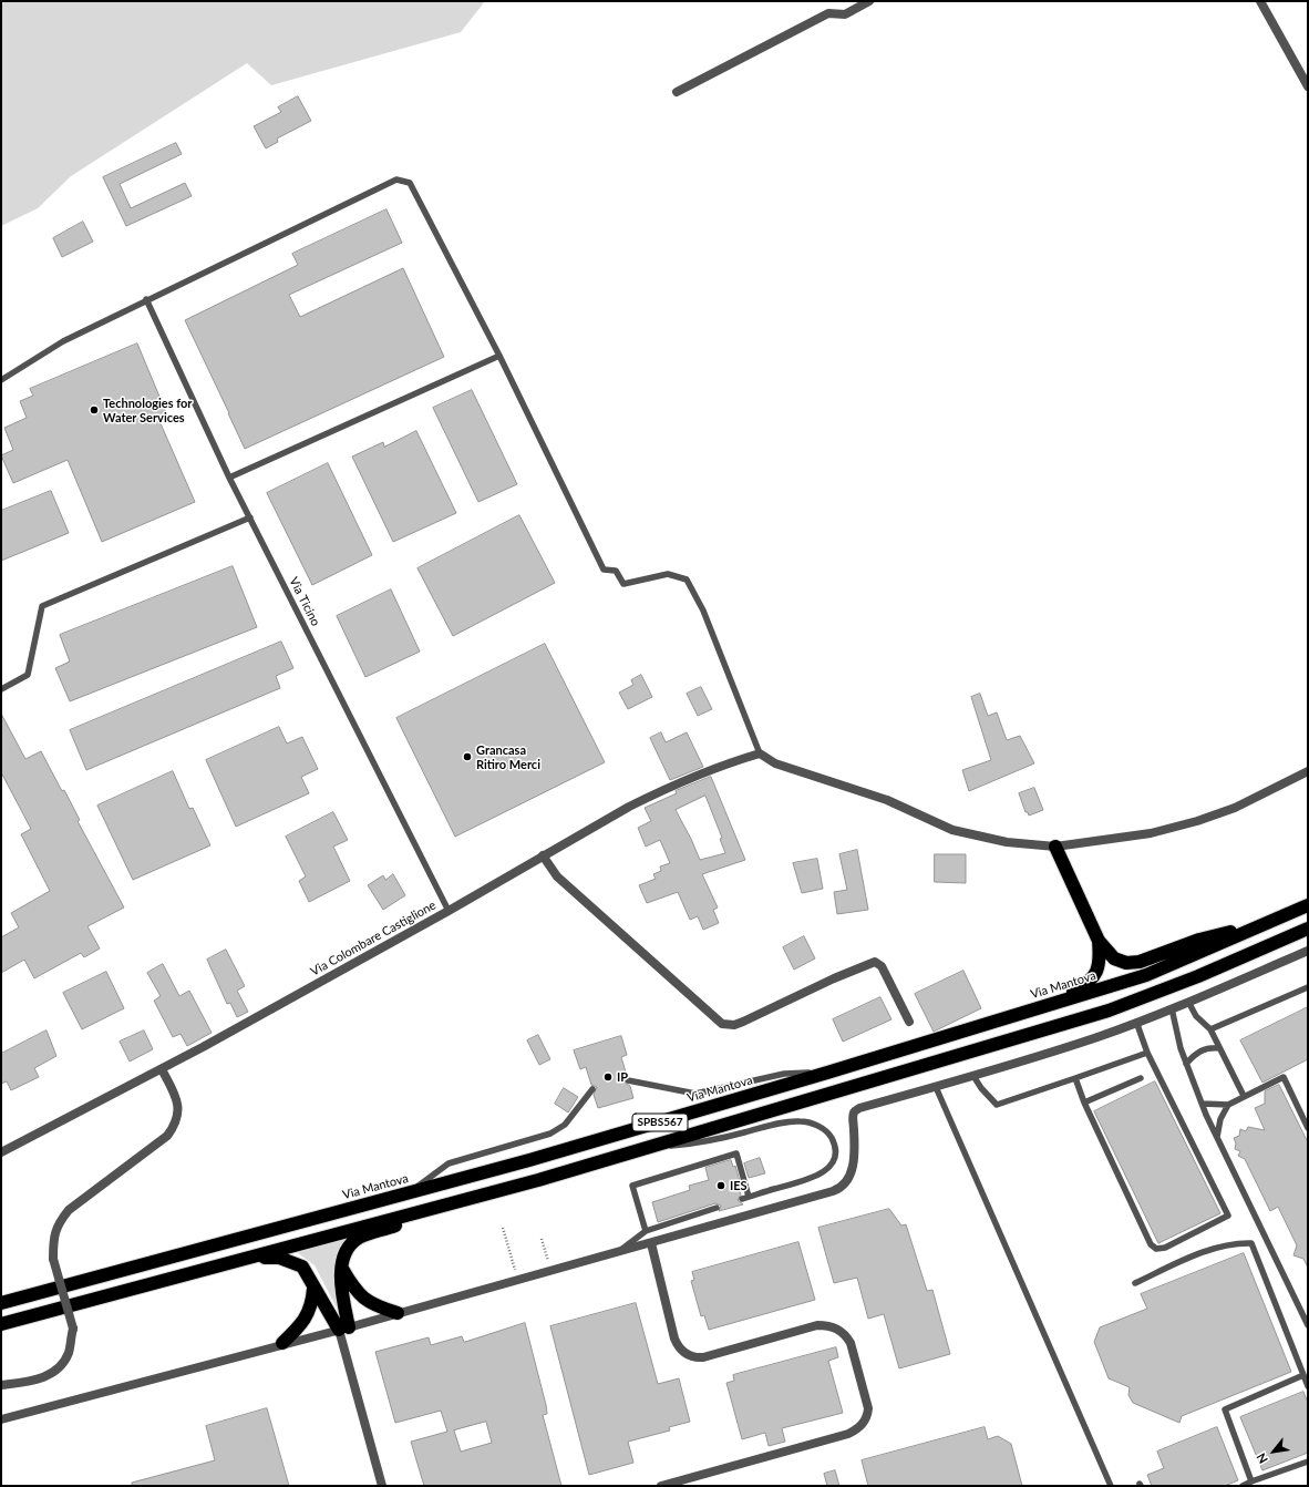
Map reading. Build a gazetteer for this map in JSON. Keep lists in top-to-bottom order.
{
  "streets": {
    "highway": ["Via Mantova", "SPBS567"],
    "street": ["Via Colombare Castiglione"],
    "lane": ["Via Ticino"]
  },
  "crossings": [
    ["Via Ticino", "Via Colombare Castiglione"]
  ],
  "places": [
    "Technologies for Water Services",
    "Grancasa Ritiro Merci",
    "IP",
    "IES"
  ],
  "north": "bottom left"
}
